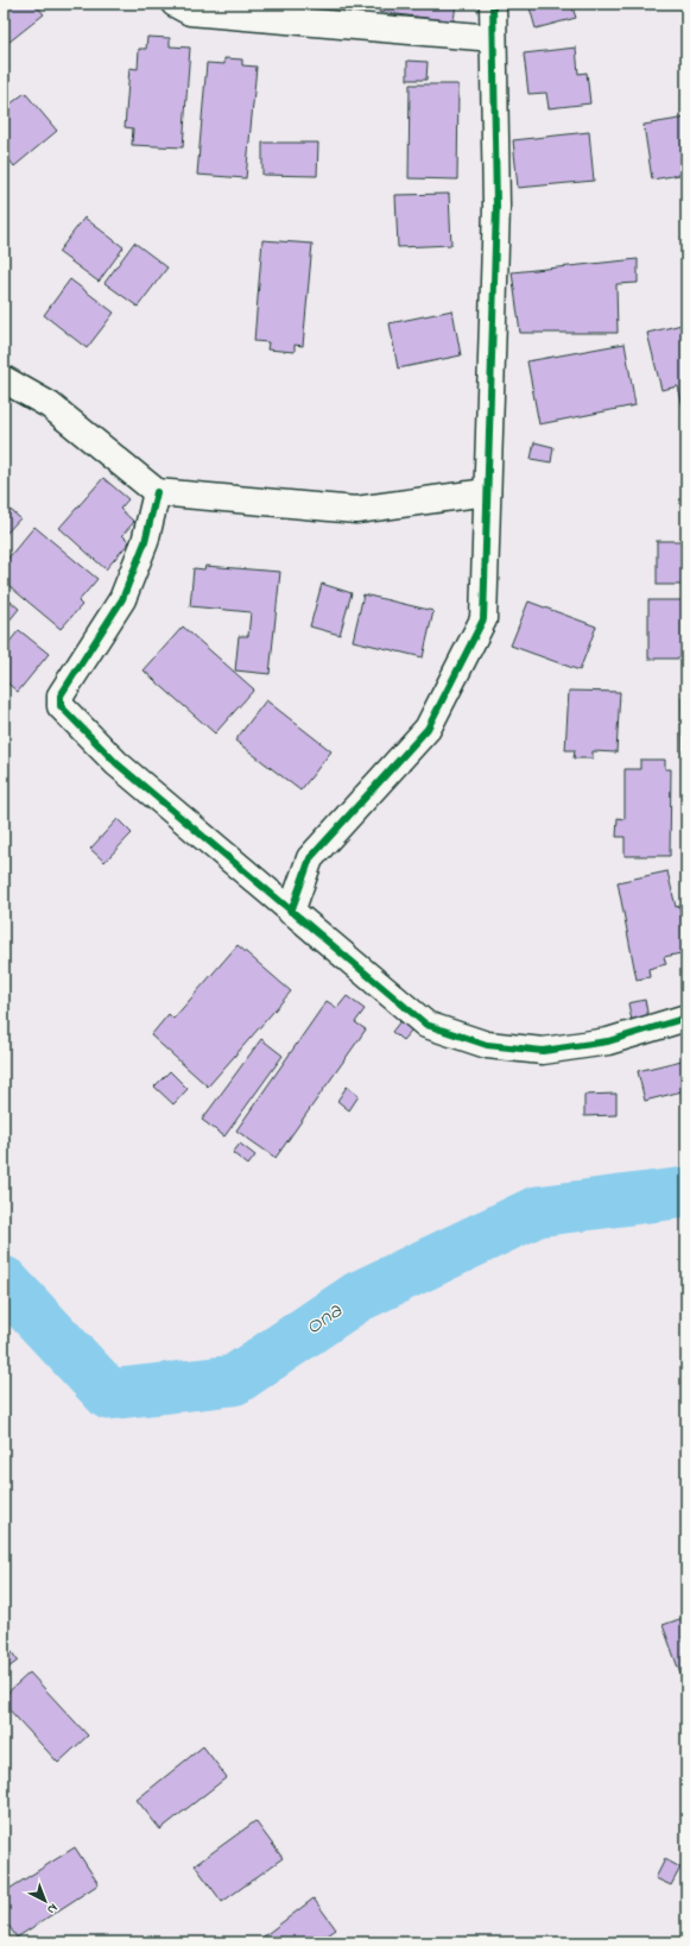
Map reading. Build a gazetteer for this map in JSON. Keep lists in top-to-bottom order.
{
  "water": ["Ona"],
  "north": "bottom right"
}
